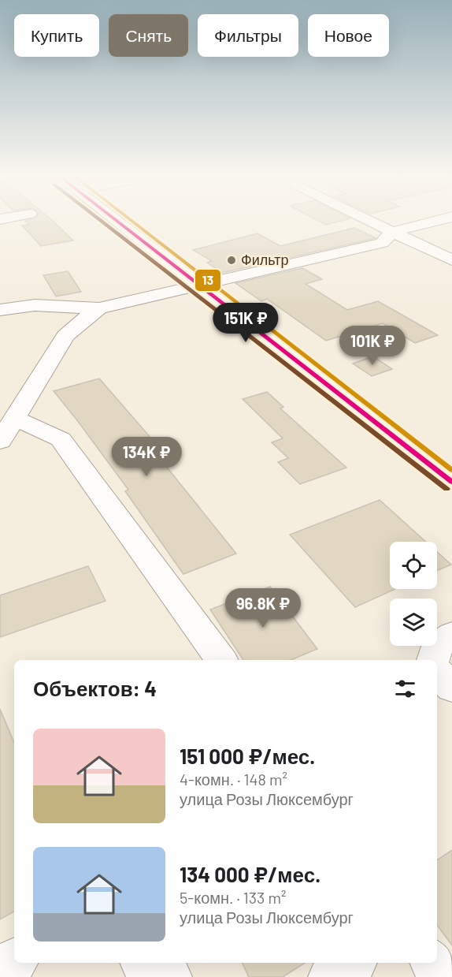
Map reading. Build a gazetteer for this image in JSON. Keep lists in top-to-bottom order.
{
  "places": ["Фильтр"],
  "lines": ["transit line 13"],
  "page": {
    "chip": [
      "Купить",
      "Снять",
      "Фильтры",
      "Новое"
    ],
    "price": [
      "151K ₽",
      "101K ₽",
      "134K ₽",
      "96.8K ₽"
    ],
    "heading": "Объектов: 4",
    "list": [
      {
        "name": "151 000 ₽/мес.",
        "note": "4-комн. · 148 m² · улица Розы Люксембург"
      },
      {
        "name": "134 000 ₽/мес.",
        "note": "5-комн. · 133 m² · улица Розы Люксембург"
      }
    ]
  }
}
